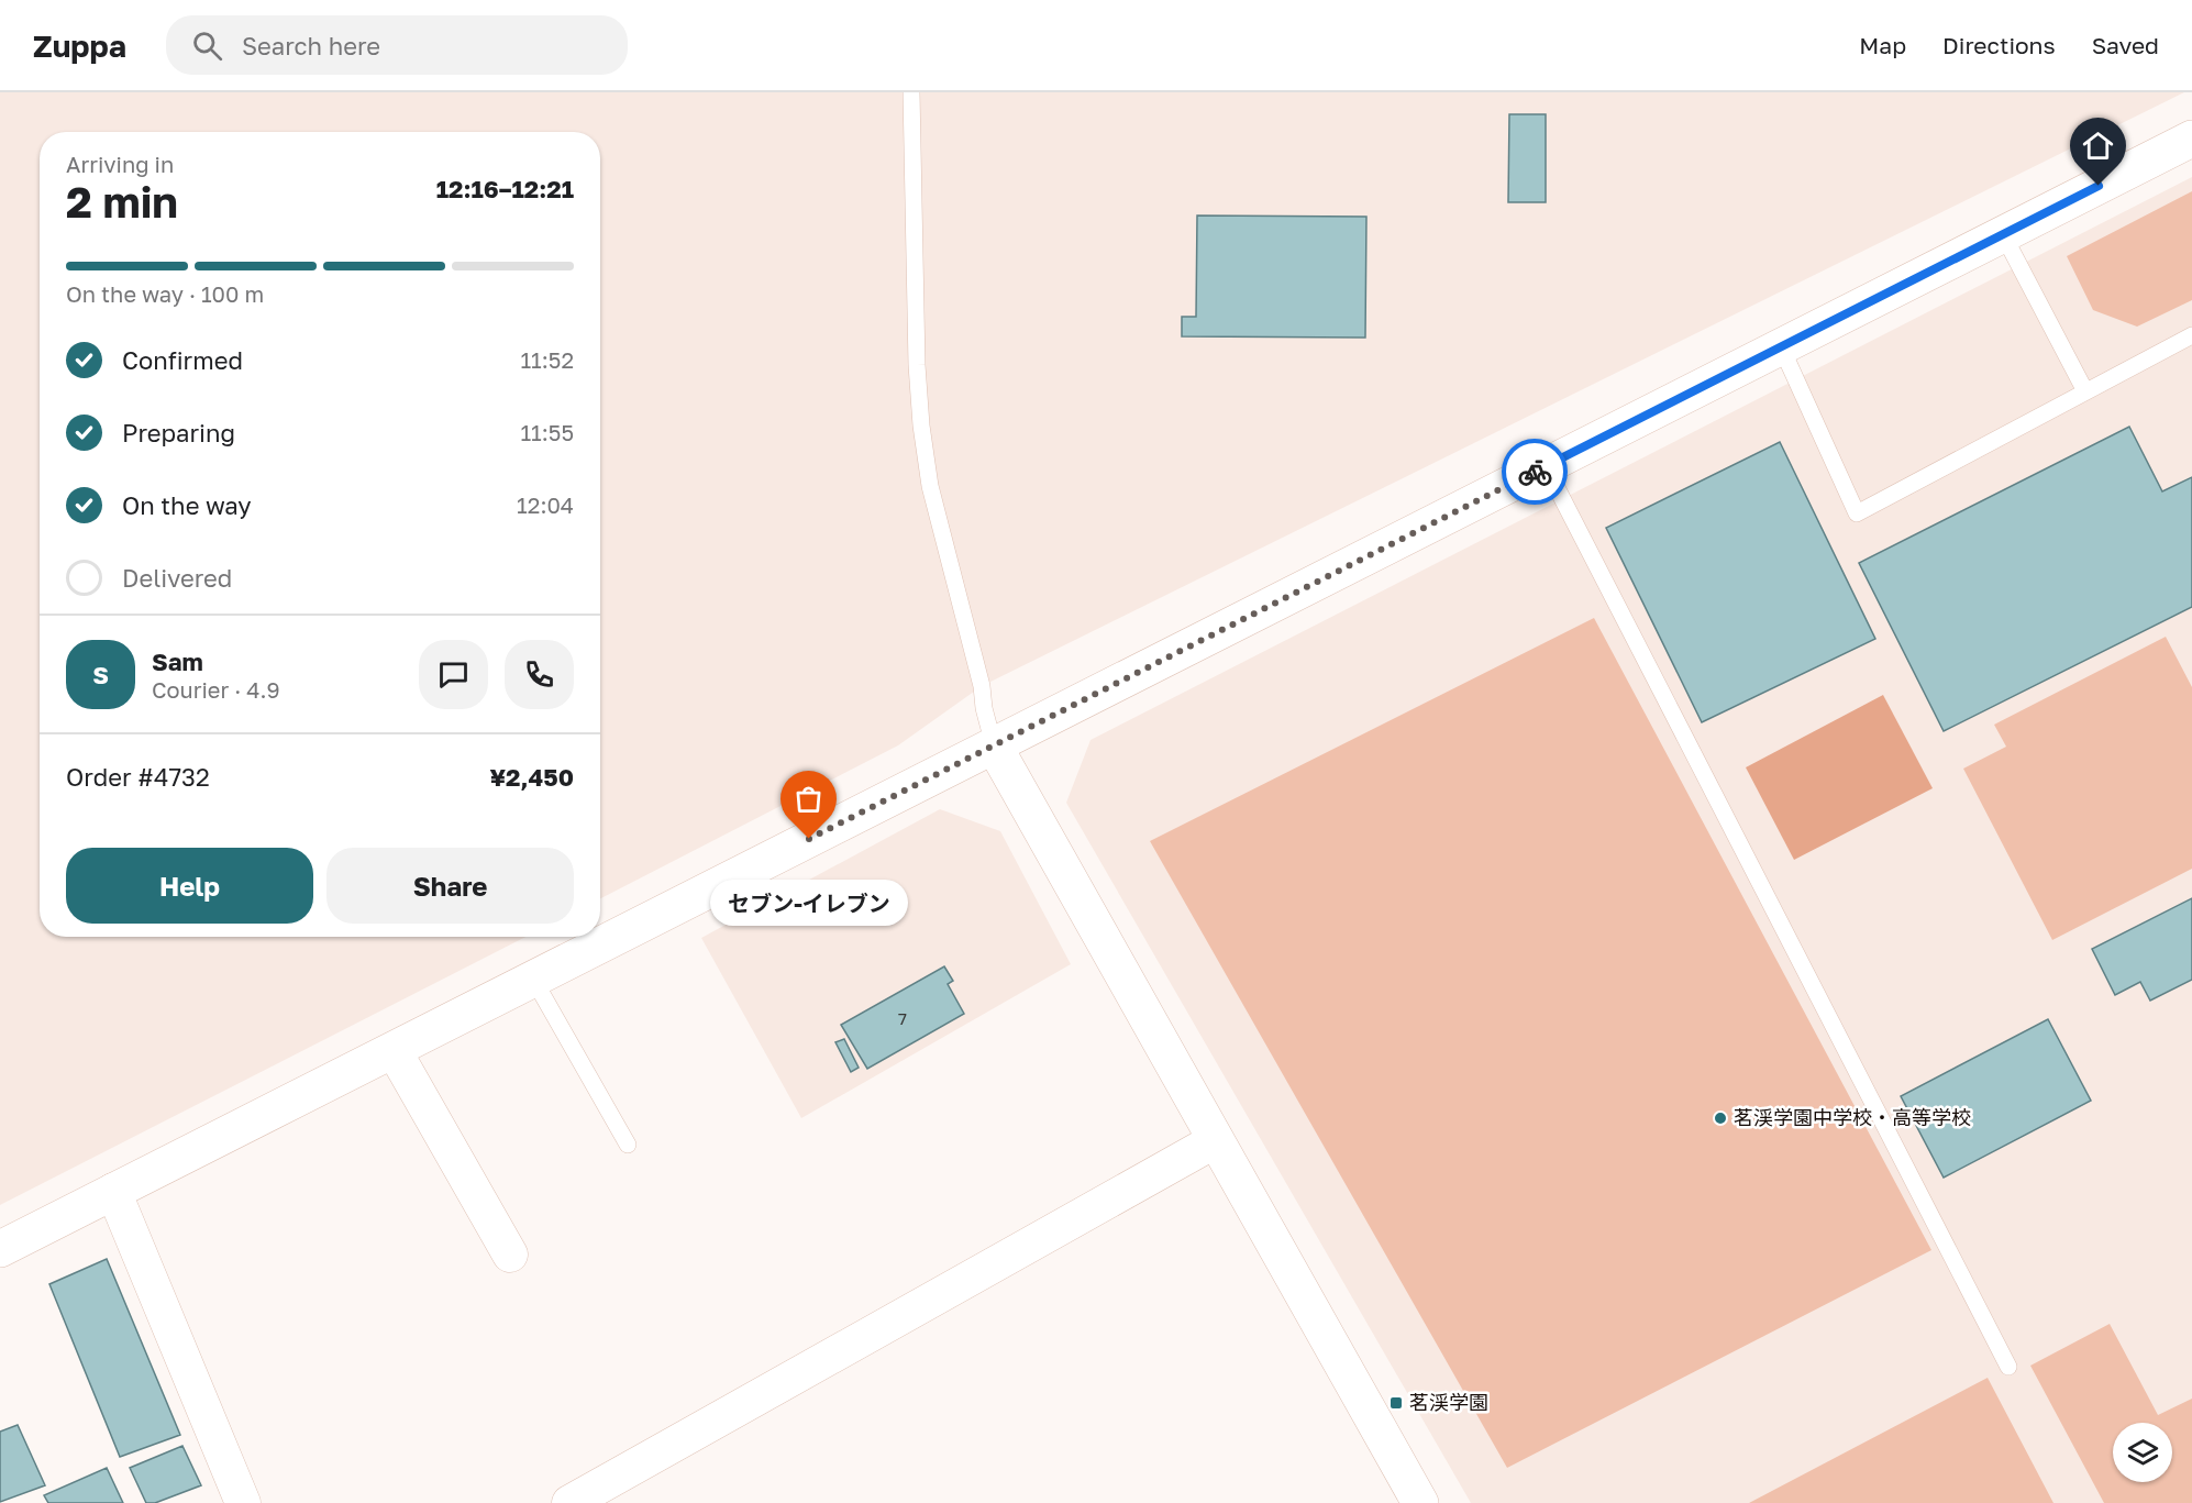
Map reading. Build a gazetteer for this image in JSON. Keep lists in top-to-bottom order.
{
  "places": {
    "other": ["セブン-イレブン", "茗渓学園中学校・高等学校"],
    "transit": ["茗渓学園"]
  },
  "house_numbers": ["7"],
  "page": {
    "header": "Zuppa",
    "search": "Search here",
    "nav": ["Map", "Directions", "Saved"],
    "heading": ["2 min", "Arriving in", "12:16–12:21"],
    "panel": [
      "Sam",
      "Courier · 4.9",
      "Order #4732",
      "¥2,450"
    ],
    "bar": "On the way · 100 m",
    "list": [
      ["Confirmed", "11:52"],
      ["Preparing", "11:55"],
      ["On the way", "12:04"],
      "Delivered"
    ],
    "round": "S",
    "buttons": ["Help", "Share"],
    "bubble": "セブン-イレブン"
  }
}
